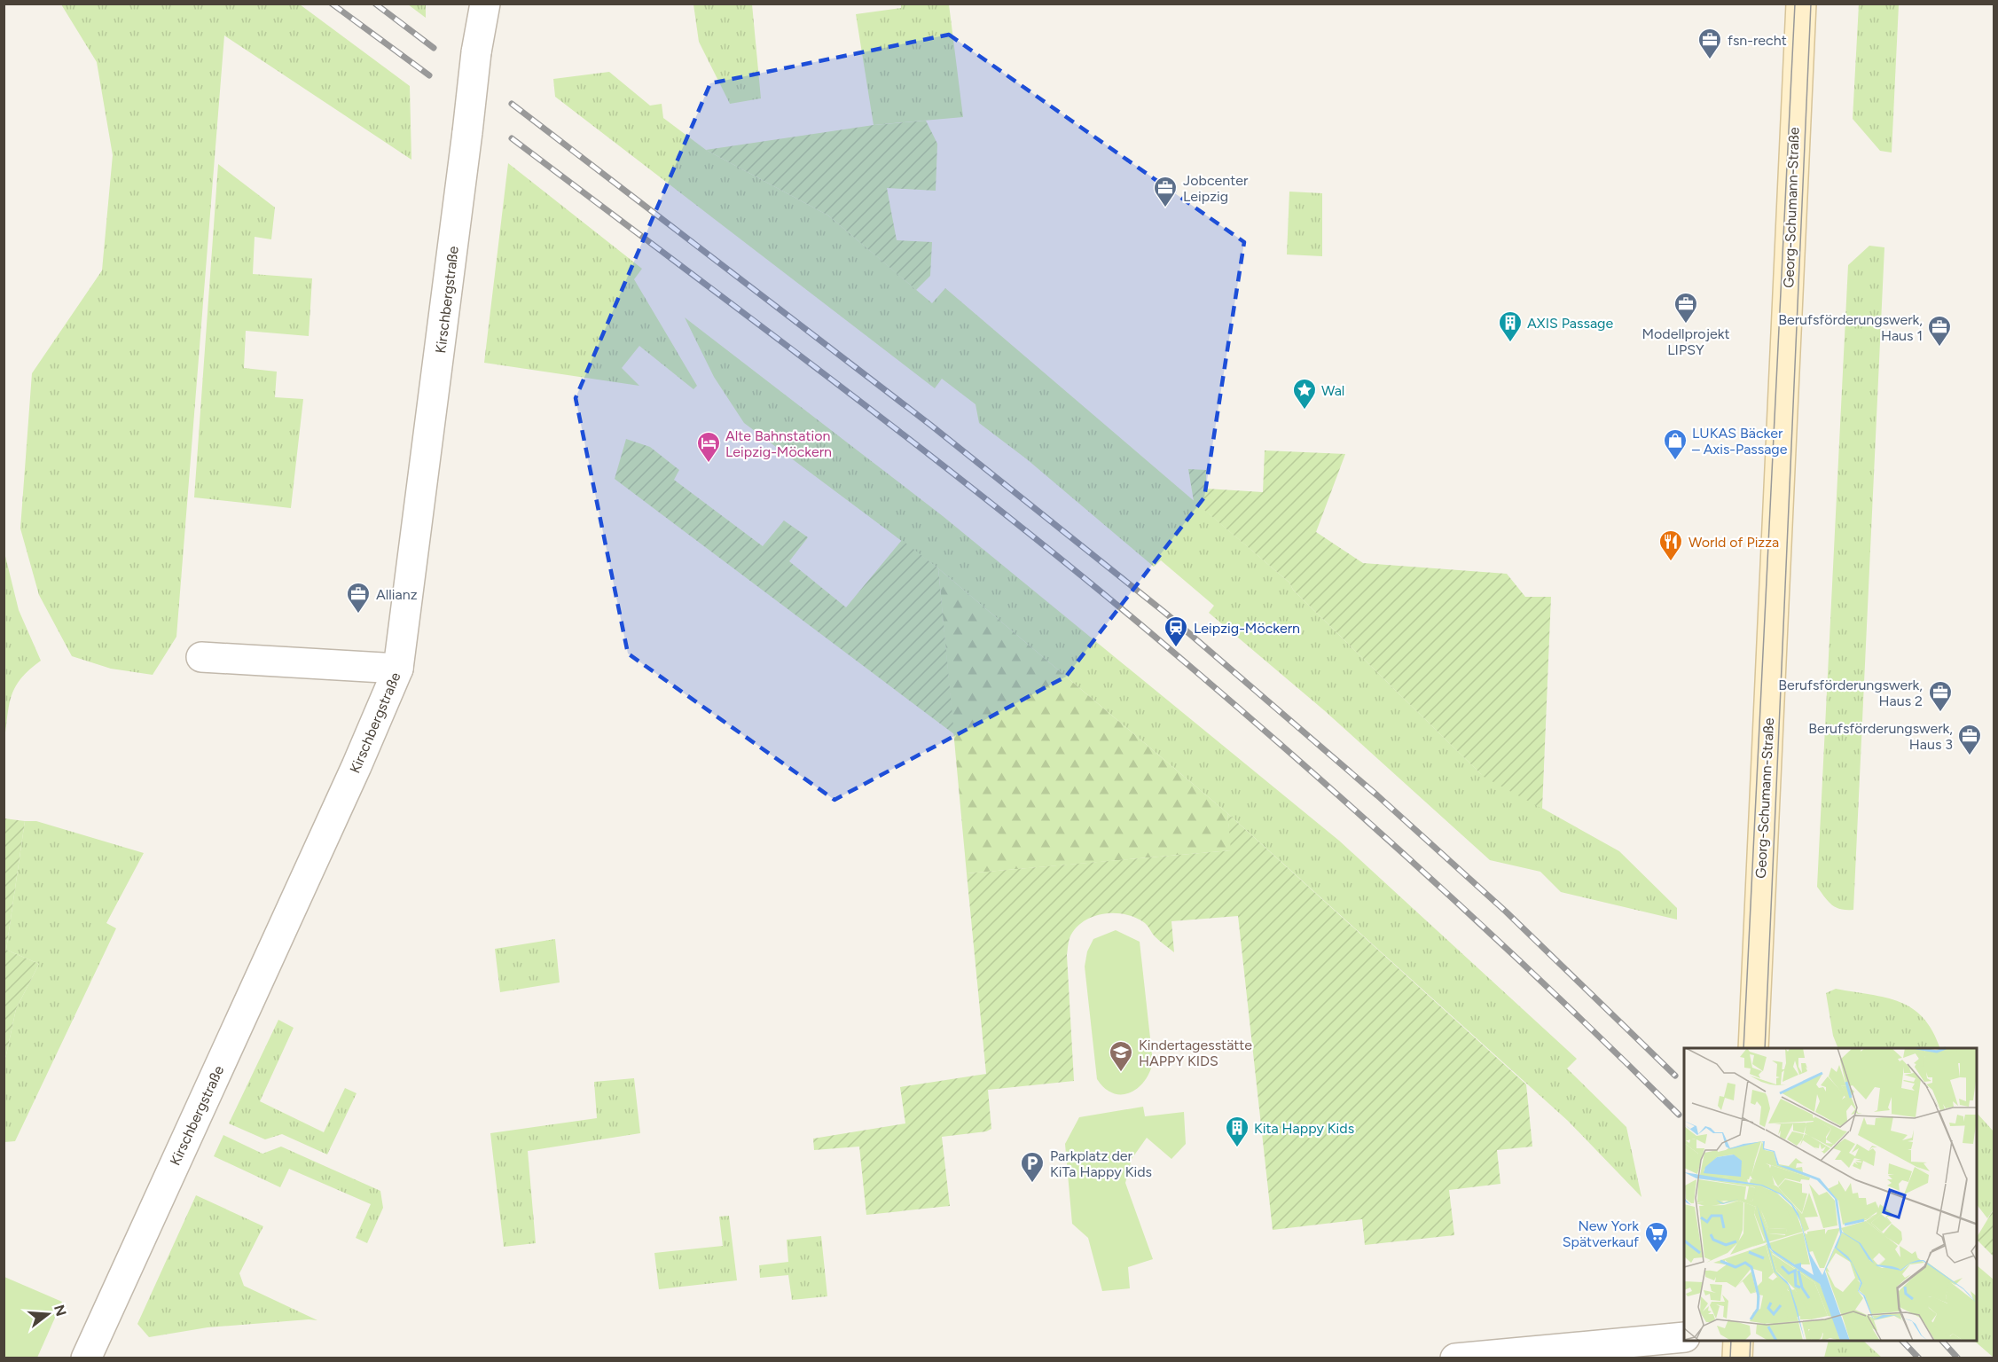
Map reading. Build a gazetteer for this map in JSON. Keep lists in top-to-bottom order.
{
  "streets": {
    "main road": ["Georg-Schumann-Straße"],
    "street": ["Kirschbergstraße"]
  },
  "places": {
    "office": [
      "fsn-recht",
      "Jobcenter Leipzig",
      "Modellprojekt LIPSY",
      "Berufsförderungswerk, Haus 1",
      "Allianz",
      "Berufsförderungswerk, Haus 2",
      "Berufsförderungswerk, Haus 3"
    ],
    "building": ["AXIS Passage", "Kita Happy Kids"],
    "place": ["Wal"],
    "shop": ["LUKAS Bäcker – Axis-Passage"],
    "hotel": ["Alte Bahnstation Leipzig-Möckern"],
    "restaurant": ["World of Pizza"],
    "station": ["Leipzig-Möckern"],
    "school or university": ["Kindertagesstätte HAPPY KIDS"],
    "parking": ["Parkplatz der KiTa Happy Kids"],
    "supermarket": ["New York Spätverkauf"]
  },
  "north": "right"
}
